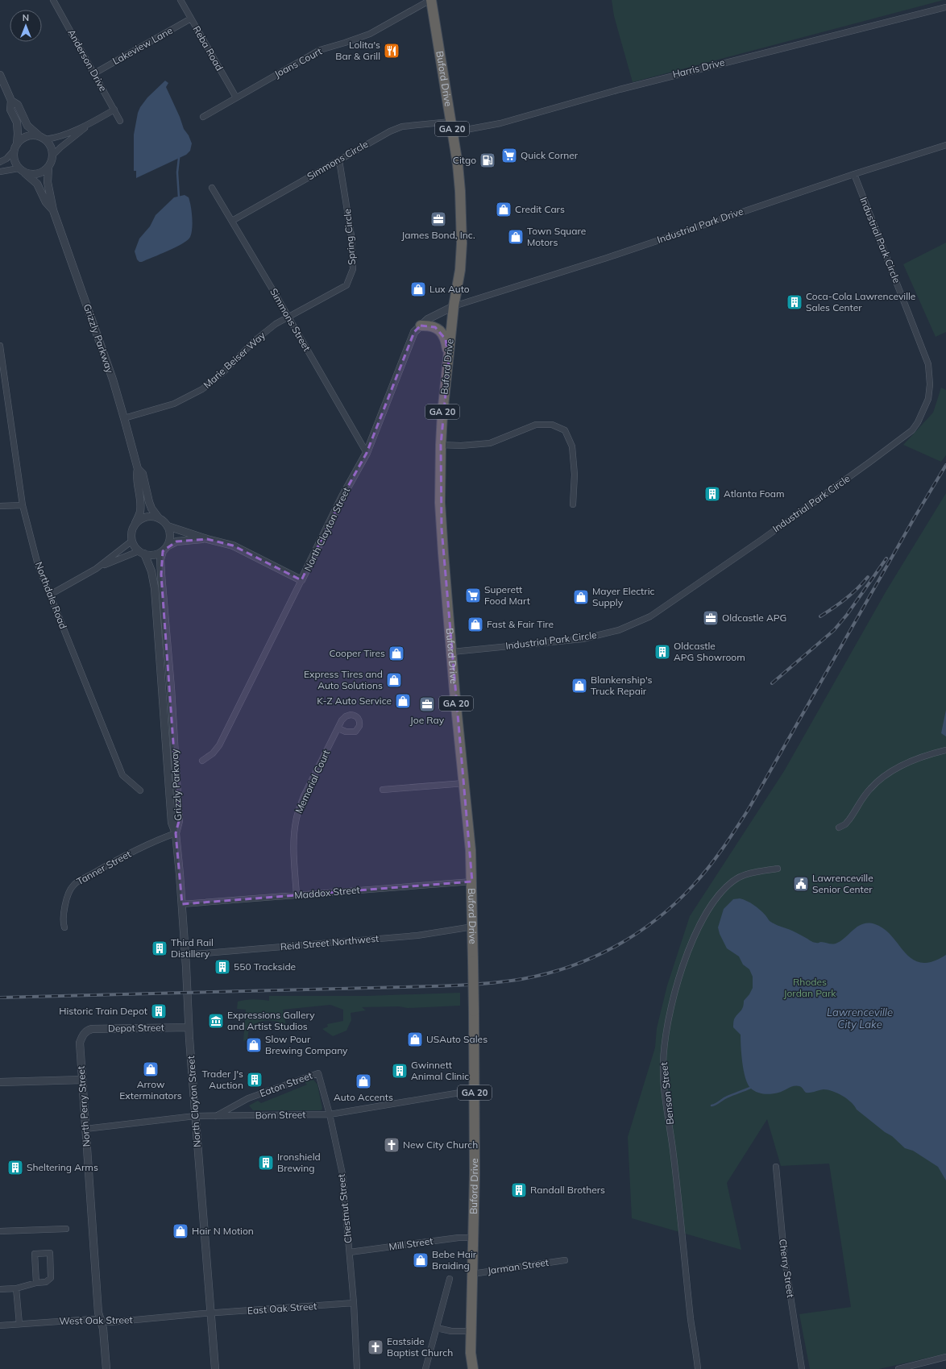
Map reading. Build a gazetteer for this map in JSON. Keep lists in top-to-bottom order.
{
  "streets": {
    "highway": ["Buford Drive", "GA 20"],
    "street": [
      "Lakeview Lane",
      "Reba Road",
      "Anderson Drive",
      "Joans Court",
      "Harris Drive",
      "Simmons Circle",
      "Industrial Park Drive",
      "Spring Circle",
      "Industrial Park Circle",
      "Simmons Street",
      "Grizzly Parkway",
      "Marie Beiser Way",
      "North Clayton Street",
      "Northdale Road",
      "Memorial Court",
      "Tanner Street",
      "Maddox Street",
      "Reid Street Northwest",
      "Depot Street",
      "Eaton Street",
      "Benson Street",
      "North Perry Street",
      "Born Street",
      "Chestnut Street",
      "Mill Street",
      "Jarman Street",
      "Cherry Street",
      "East Oak Street",
      "West Oak Street"
    ]
  },
  "crossings": [
    ["Lakeview Lane", "Reba Road"],
    ["Lakeview Lane", "Anderson Drive"],
    ["Reba Road", "Joans Court"],
    ["Joans Court", "Buford Drive"],
    ["Harris Drive", "Buford Drive"],
    ["Buford Drive", "Simmons Circle"],
    ["Buford Drive", "Industrial Park Drive"],
    ["Buford Drive", "Industrial Park Circle"],
    ["Buford Drive", "North Clayton Street"],
    ["Buford Drive", "Maddox Street"],
    ["Buford Drive", "Reid Street Northwest"],
    ["Buford Drive", "Born Street"],
    ["Buford Drive", "Mill Street"],
    ["Buford Drive", "Jarman Street"],
    ["Simmons Circle", "Spring Circle"],
    ["Simmons Circle", "Simmons Street"],
    ["Industrial Park Drive", "Industrial Park Circle"],
    ["Industrial Park Drive", "North Clayton Street"],
    ["Spring Circle", "Simmons Street"],
    ["Spring Circle", "Marie Beiser Way"],
    ["Simmons Street", "Marie Beiser Way"],
    ["Simmons Street", "North Clayton Street"],
    ["Grizzly Parkway", "Marie Beiser Way"],
    ["Grizzly Parkway", "North Clayton Street"],
    ["Grizzly Parkway", "Tanner Street"],
    ["North Clayton Street", "Tanner Street"],
    ["North Clayton Street", "Maddox Street"],
    ["North Clayton Street", "Reid Street Northwest"],
    ["North Clayton Street", "Depot Street"],
    ["North Clayton Street", "Born Street"],
    ["North Clayton Street", "East Oak Street"],
    ["North Clayton Street", "West Oak Street"],
    ["Memorial Court", "Maddox Street"],
    ["Depot Street", "North Perry Street"],
    ["Eaton Street", "Born Street"],
    ["Eaton Street", "Chestnut Street"],
    ["North Perry Street", "Born Street"],
    ["North Perry Street", "West Oak Street"],
    ["Born Street", "Chestnut Street"],
    ["Chestnut Street", "Mill Street"],
    ["Chestnut Street", "East Oak Street"],
    ["East Oak Street", "West Oak Street"]
  ],
  "water": ["Lawrenceville City Lake"],
  "parks": ["Rhodes Jordan Park"],
  "places": {
    "restaurant": ["Lolita's Bar & Grill"],
    "supermarket": ["Quick Corner", "Superett Food Mart"],
    "fuel station": ["Citgo"],
    "shop": [
      "Credit Cars",
      "Town Square Motors",
      "Lux Auto",
      "Mayer Electric Supply",
      "Fast & Fair Tire",
      "Cooper Tires",
      "Express Tires and Auto Solutions",
      "Blankenship's Truck Repair",
      "K-Z Auto Service",
      "USAuto Sales",
      "Slow Pour Brewing Company",
      "Arrow Exterminators",
      "Auto Accents",
      "Hair N Motion",
      "Bebe Hair Braiding"
    ],
    "office": ["James Bond, Inc.", "Oldcastle APG", "Joe Ray"],
    "building": [
      "Coca-Cola Lawrenceville Sales Center",
      "Atlanta Foam",
      "Oldcastle APG Showroom",
      "Third Rail Distillery",
      "550 Trackside",
      "Historic Train Depot",
      "Gwinnett Animal Clinic",
      "Trader J's Auction",
      "Ironshield Brewing",
      "Sheltering Arms",
      "Randall Brothers"
    ],
    "public building": ["Lawrenceville Senior Center"],
    "museum": ["Expressions Gallery and Artist Studios"],
    "church": ["New City Church", "Eastside Baptist Church"]
  },
  "north": "top"
}
